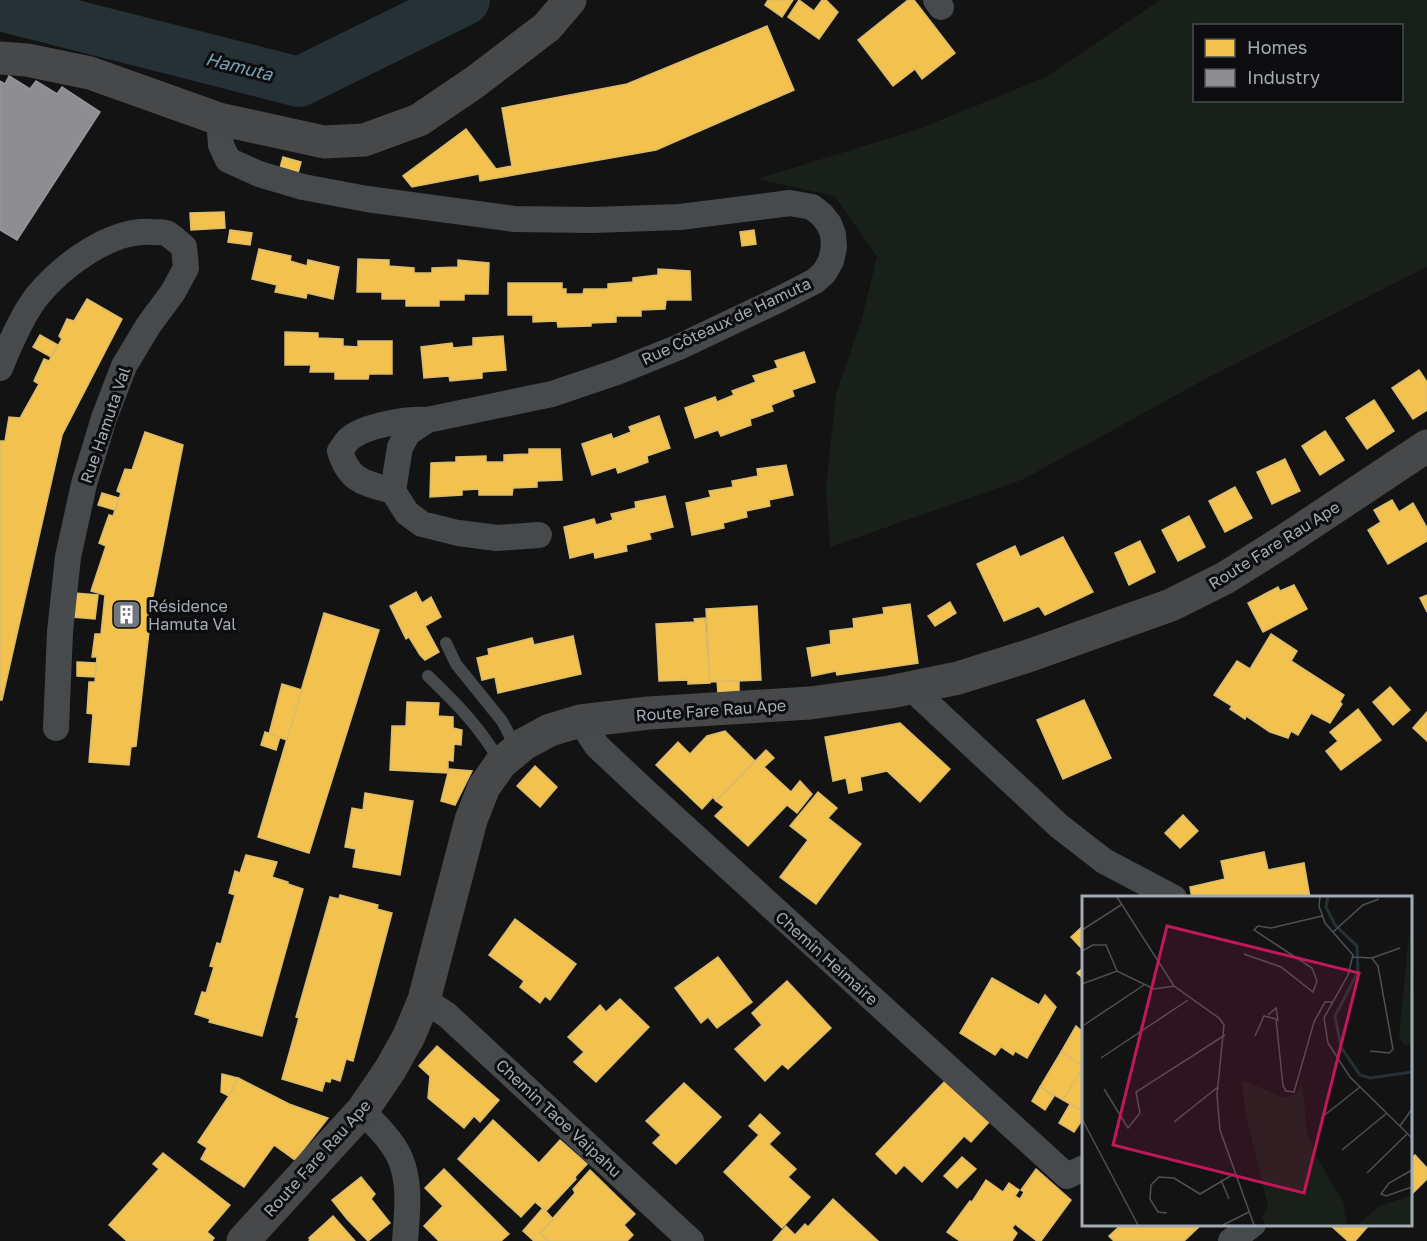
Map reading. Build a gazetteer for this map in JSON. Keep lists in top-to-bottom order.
{
  "streets": {
    "main road": ["Route Fare Rau Ape"],
    "street": [
      "Rue Côteaux de Hamuta",
      "Rue Hamuta Val",
      "Chemin Heimaire",
      "Chemin Taoe Vaipahu"
    ]
  },
  "crossings": [
    ["Route Fare Rau Ape", "Chemin Heimaire"],
    ["Route Fare Rau Ape", "Chemin Taoe Vaipahu"]
  ],
  "water": ["Hamuta"],
  "places": {
    "building": ["Résidence Hamuta Val"]
  },
  "legend": ["Homes", "Industry"]
}
